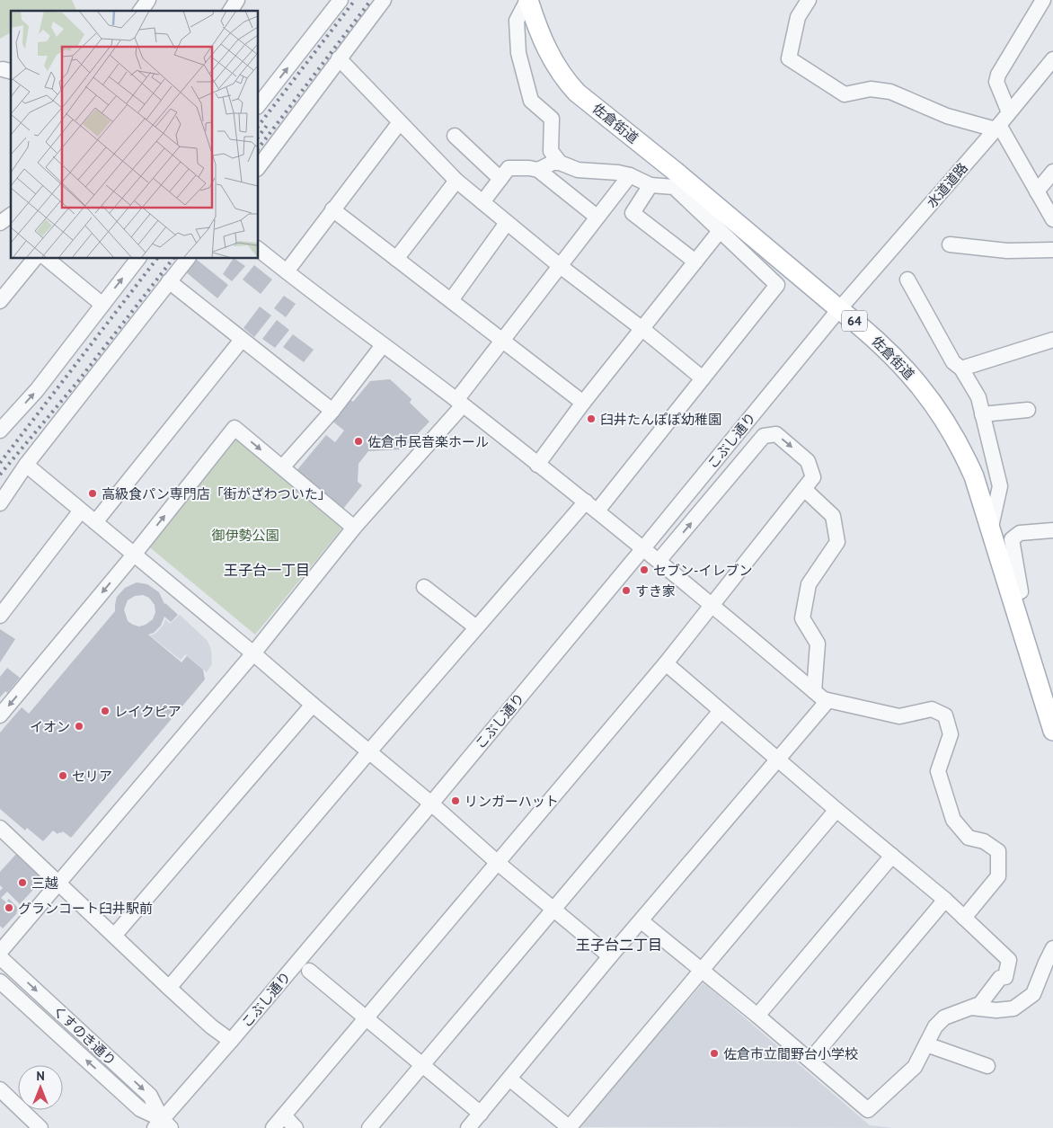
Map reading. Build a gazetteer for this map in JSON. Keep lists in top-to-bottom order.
{
  "streets": {
    "main road": ["佐倉街道", "64"],
    "street": ["水道道路", "こぶし通り", "くすのき通り"]
  },
  "crossings": [
    ["佐倉街道", "水道道路"],
    ["佐倉街道", "こぶし通り"],
    ["水道道路", "こぶし通り"],
    ["こぶし通り", "くすのき通り"]
  ],
  "districts": ["王子台一丁目", "王子台二丁目"],
  "parks": ["御伊勢公園"],
  "places": [
    "臼井たんぽぽ幼稚園",
    "佐倉市民音楽ホール",
    "高級食パン専門店「街がざわついた」",
    "セブン-イレブン",
    "すき家",
    "レイクピア",
    "イオン",
    "セリア",
    "リンガーハット",
    "三越",
    "グランコート臼井駅前",
    "佐倉市立間野台小学校"
  ],
  "north": "top"
}
